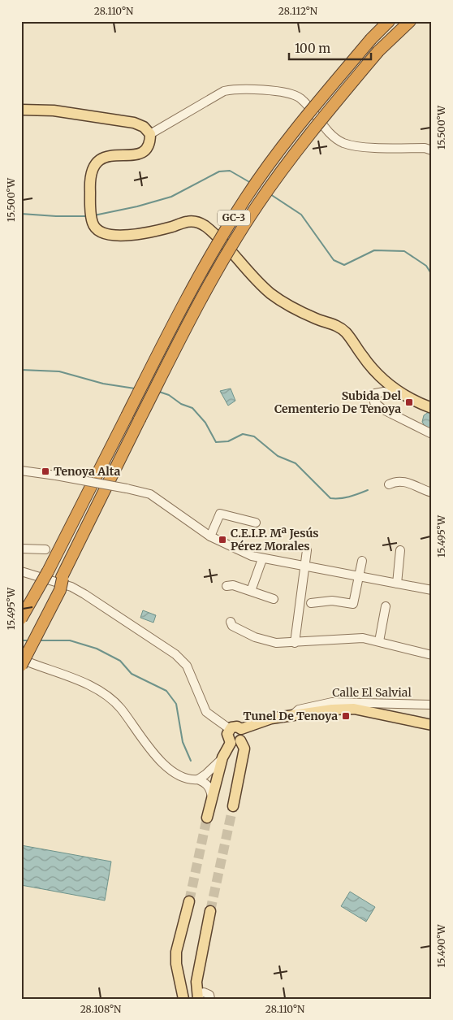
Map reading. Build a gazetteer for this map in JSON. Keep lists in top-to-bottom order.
{
  "streets": {
    "highway": ["GC-3"],
    "street": ["Calle El Salvial"]
  },
  "places": {
    "transit": [
      "Subida Del Cementerio De Tenoya",
      "Tenoya Alta",
      "C.E.I.P. Mª Jesús Pérez Morales",
      "Tunel De Tenoya"
    ]
  },
  "scale_bar": "100 m",
  "coordinates": [
    "28.110°N",
    "28.112°N",
    "15.500°W",
    "15.495°W",
    "15.490°W",
    "28.108°N"
  ]
}
